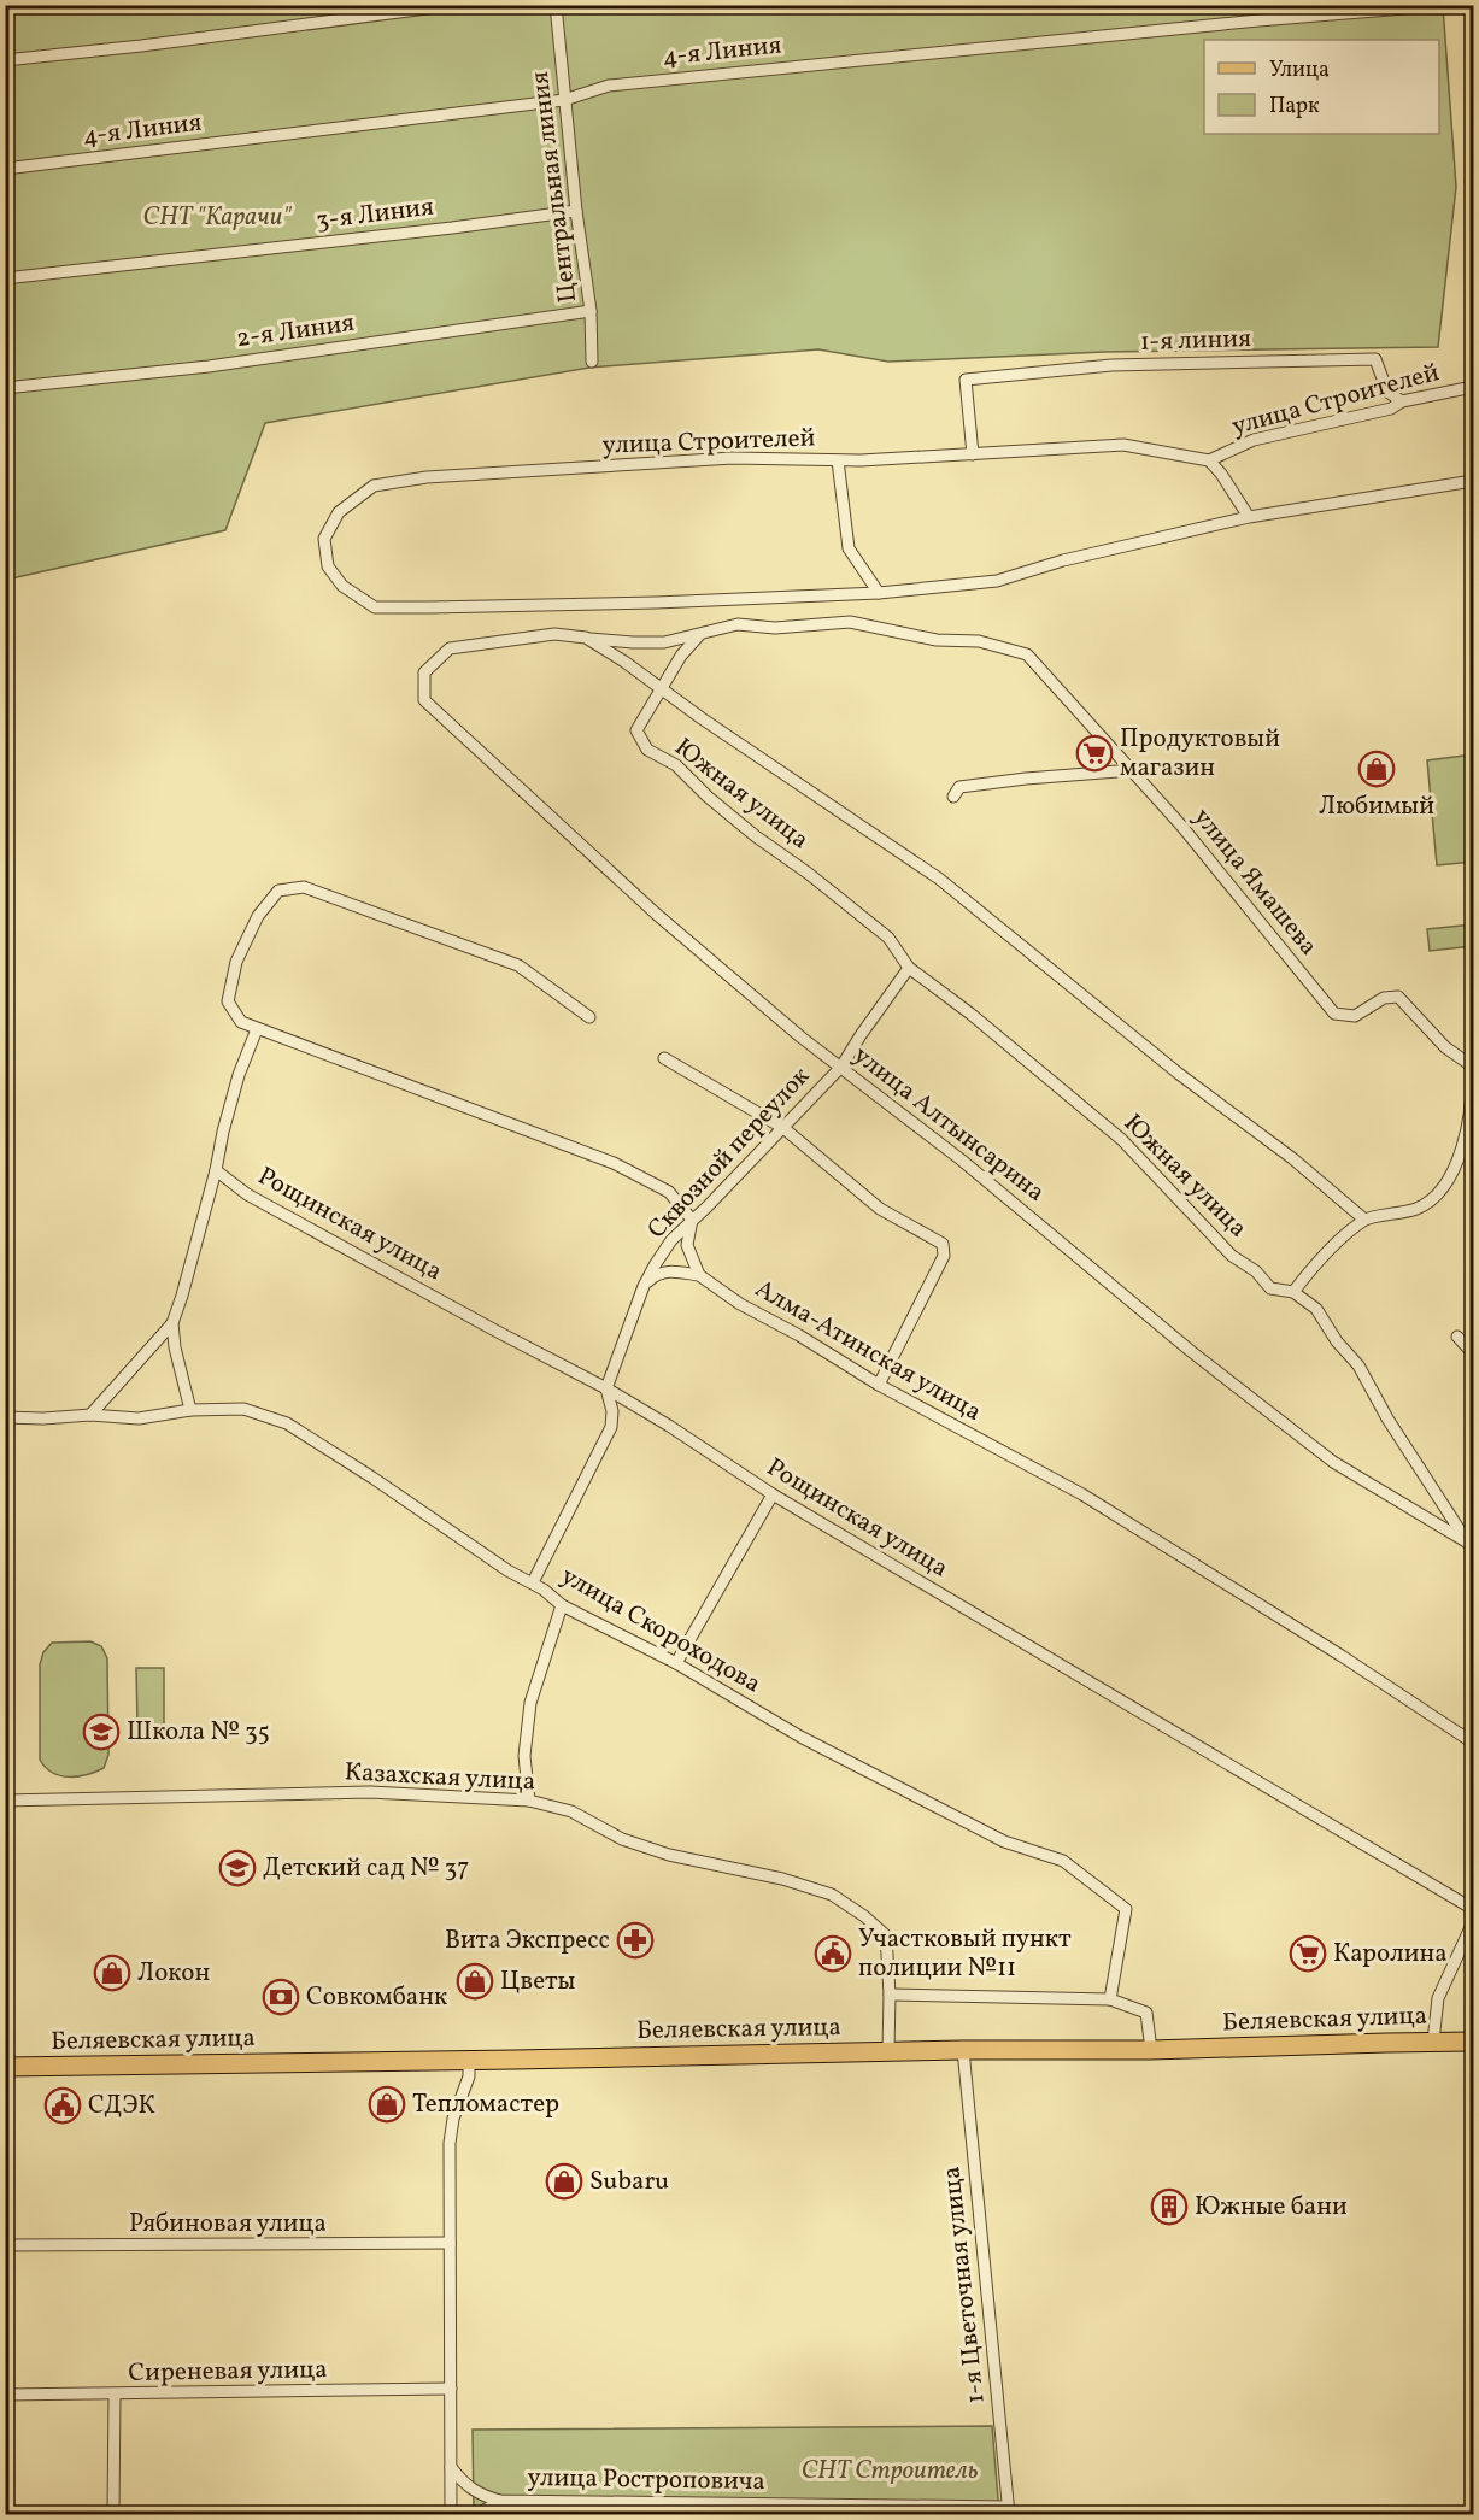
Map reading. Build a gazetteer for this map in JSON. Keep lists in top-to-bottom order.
{
  "streets": {
    "main road": ["Беляевская улица"],
    "street": [
      "4-я Линия",
      "Центральная линия",
      "3-я Линия",
      "2-я Линия",
      "1-я линия",
      "улица Строителей",
      "Южная улица",
      "улица Ямашева",
      "улица Алтынсарина",
      "Сквозной переулок",
      "Рощинская улица",
      "Алма-Атинская улица",
      "улица Скороходова",
      "Казахская улица",
      "Рябиновая улица",
      "1-я Цветочная улица",
      "Сиреневая улица",
      "улица Ростроповича"
    ]
  },
  "crossings": [
    ["4-я Линия", "Центральная линия"],
    ["Центральная линия", "3-я Линия"],
    ["Центральная линия", "2-я Линия"],
    ["1-я линия", "улица Строителей"],
    ["Южная улица", "улица Алтынсарина"],
    ["Южная улица", "Сквозной переулок"],
    ["улица Ямашева", "улица Алтынсарина"],
    ["улица Алтынсарина", "Сквозной переулок"],
    ["Сквозной переулок", "Рощинская улица"],
    ["Сквозной переулок", "улица Скороходова"],
    ["Беляевская улица", "1-я Цветочная улица"],
    ["1-я Цветочная улица", "улица Ростроповича"]
  ],
  "parks": ["СНТ \"Карачи\"", "СНТ Строитель"],
  "places": {
    "supermarket": ["Продуктовый магазин", "Каролина"],
    "shop": [
      "Любимый",
      "Локон",
      "Цветы",
      "Тепломастер",
      "Subaru"
    ],
    "school or university": ["Школа № 35", "Детский сад № 37"],
    "pharmacy": ["Вита Экспресс"],
    "public building": ["Участковый пункт полиции №11", "СДЭК"],
    "bank": ["Совкомбанк"],
    "building": ["Южные бани"]
  },
  "legend": ["Улица", "Парк"]
}
